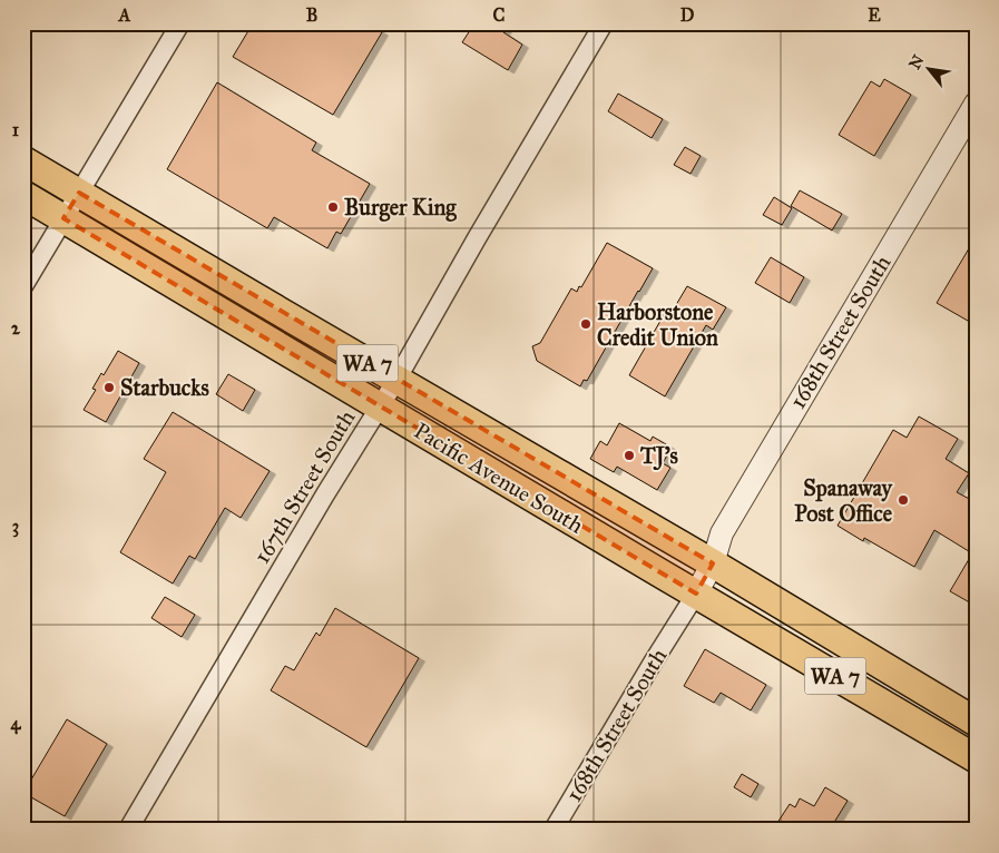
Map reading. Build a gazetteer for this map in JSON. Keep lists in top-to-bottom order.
{
  "streets": {
    "main road": ["WA 7", "Pacific Avenue South"],
    "street": ["168th Street South", "167th Street South"]
  },
  "crossings": [
    ["168th Street South", "Pacific Avenue South"],
    ["Pacific Avenue South", "167th Street South"]
  ],
  "places": [
    "Burger King",
    "Harborstone Credit Union",
    "Starbucks",
    "TJ's",
    "Spanaway Post Office"
  ],
  "north": "top left",
  "grid": {
    "columns": [
      "A",
      "B",
      "C",
      "D",
      "E"
    ],
    "rows": [
      "1",
      "2",
      "3",
      "4"
    ]
  }
}
